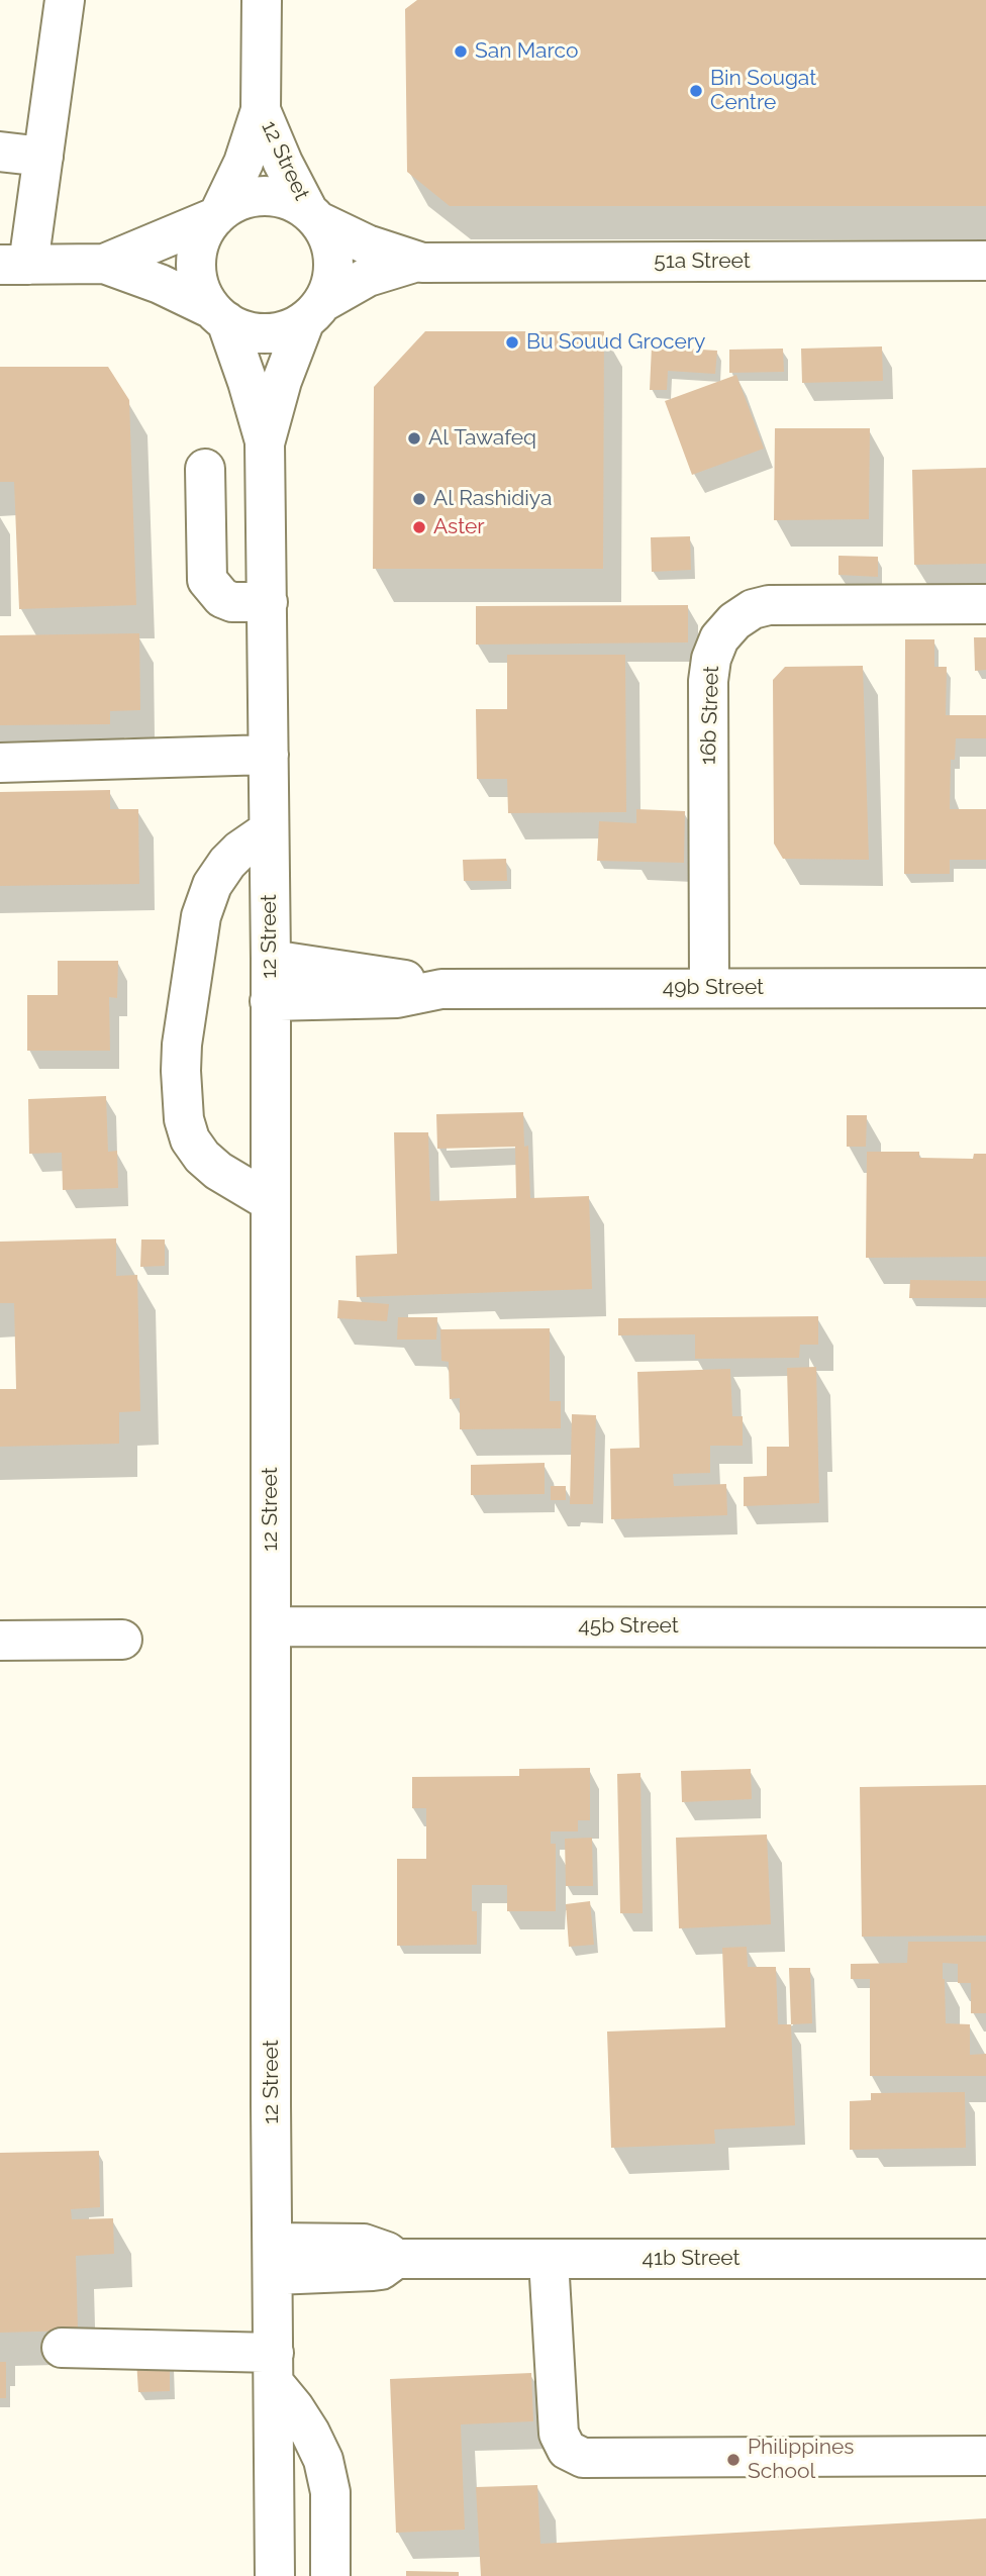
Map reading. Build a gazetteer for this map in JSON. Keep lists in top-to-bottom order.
{
  "streets": {
    "street": [
      "12 Street",
      "51a Street",
      "16b Street",
      "49b Street",
      "45b Street",
      "41b Street"
    ]
  },
  "crossings": [
    ["12 Street", "51a Street"],
    ["12 Street", "49b Street"],
    ["12 Street", "45b Street"],
    ["12 Street", "41b Street"],
    ["16b Street", "49b Street"]
  ],
  "places": [
    "San Marco",
    "Bin Sougat Centre",
    "Bu Souud Grocery",
    "Al Tawafeq",
    "Al Rashidiya",
    "Aster",
    "Philippines School"
  ]
}
